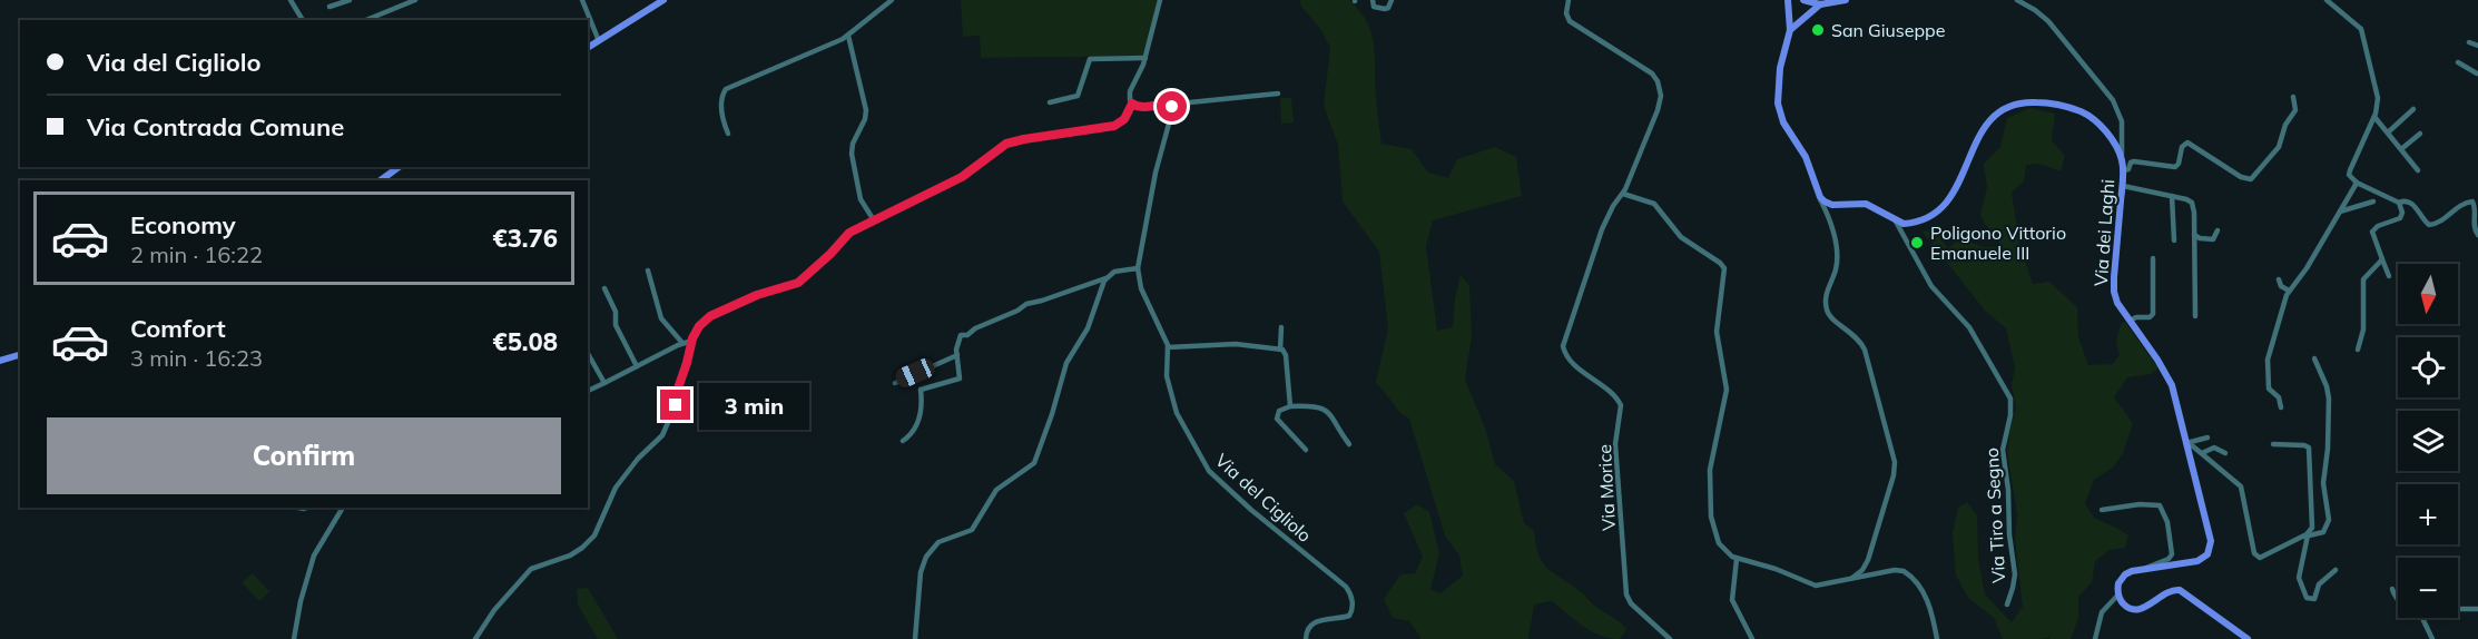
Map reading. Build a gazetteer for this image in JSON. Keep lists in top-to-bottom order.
{
  "streets": {
    "main road": ["Via dei Laghi"],
    "street": ["Via Morice", "Via del Cigliolo", "Via Tiro a Segno"]
  },
  "crossings": [
    ["Via dei Laghi", "Via Tiro a Segno"]
  ],
  "places": ["San Giuseppe", "Poligono Vittorio Emanuele III"],
  "north": "bottom",
  "page": {
    "banner": ["Via del Cigliolo", "Via Contrada Comune"],
    "list": [
      {
        "name": "Economy",
        "note": "2 min · 16:22",
        "value": "€3.76"
      },
      {
        "name": "Comfort",
        "note": "3 min · 16:23",
        "value": "€5.08"
      }
    ],
    "map_buttons": ["+", "−"],
    "bubble": "3 min",
    "buttons": "Confirm"
  }
}
